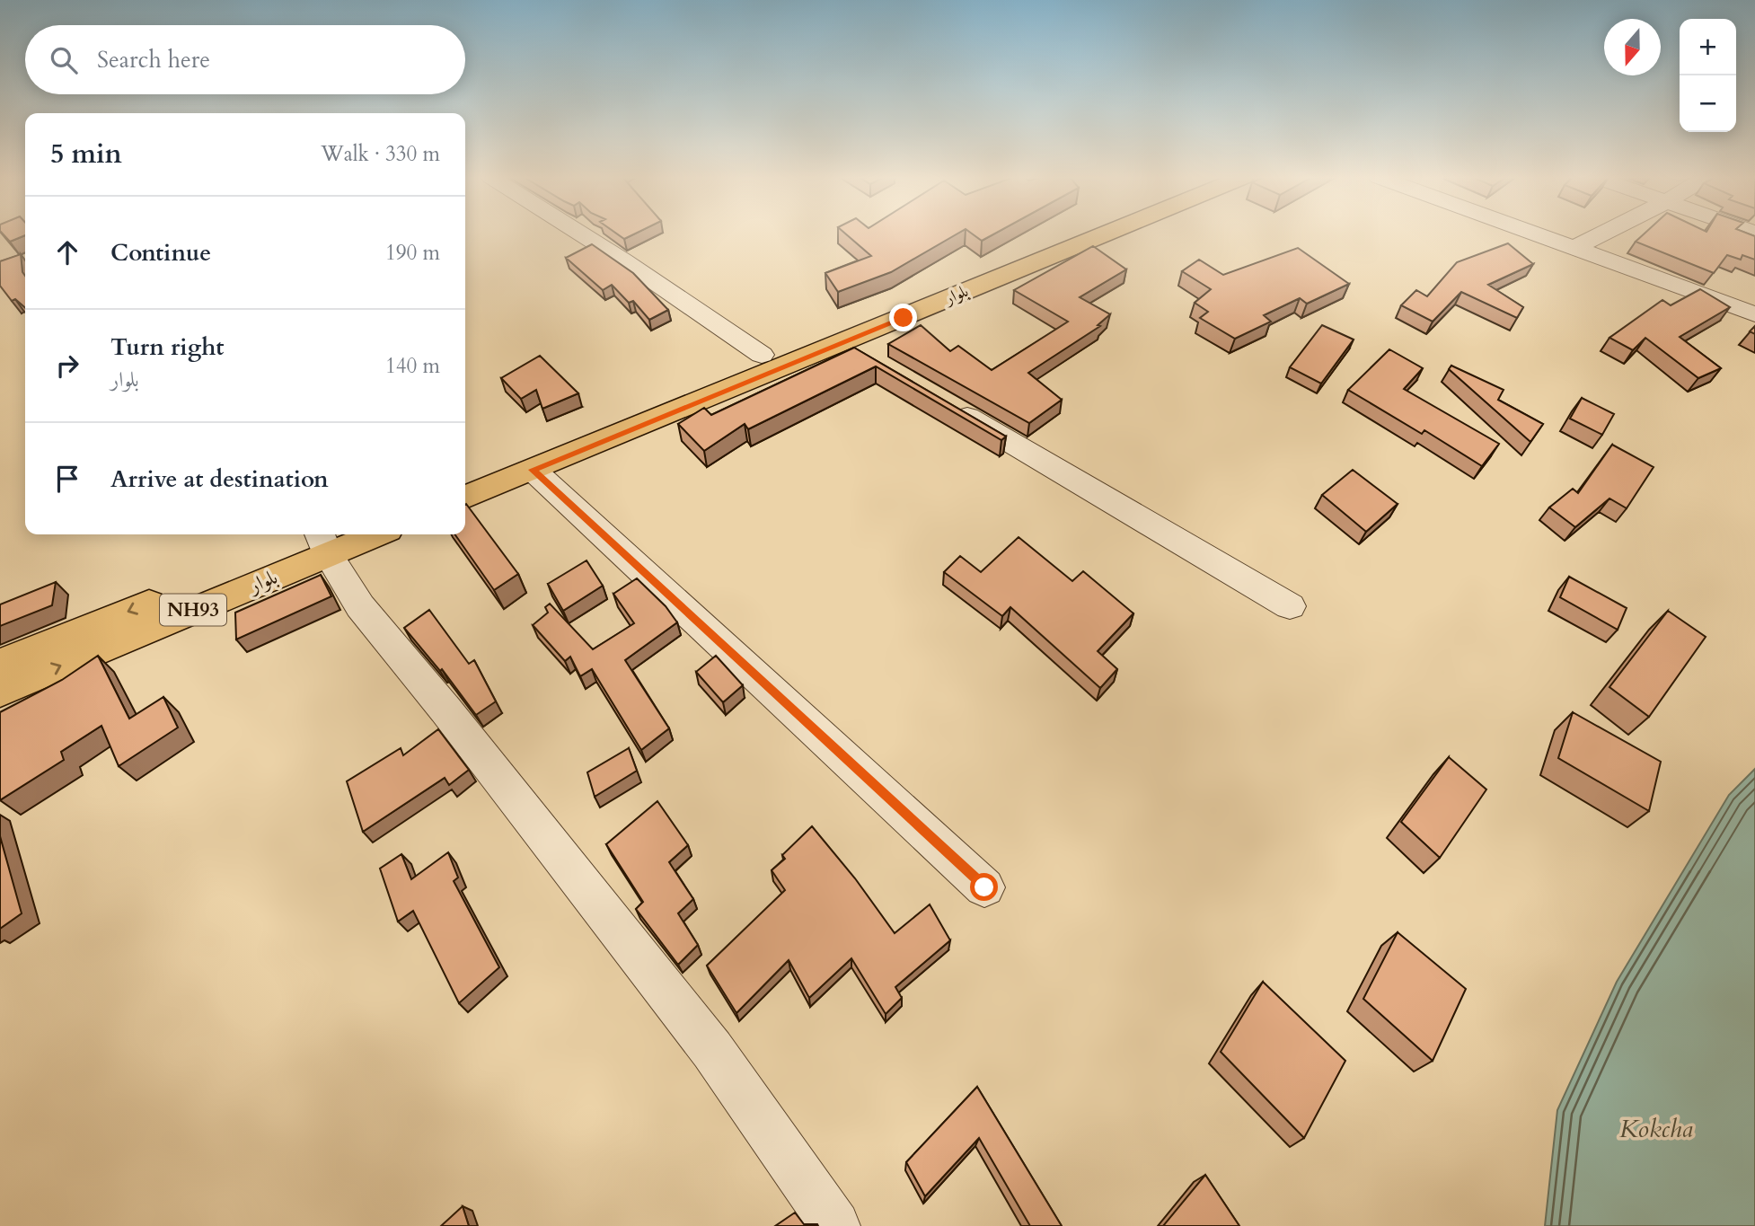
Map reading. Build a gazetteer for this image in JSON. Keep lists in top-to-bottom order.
{
  "streets": {
    "main road": ["بلوار", "NH93"]
  },
  "water": ["Kokcha"],
  "north": "bottom",
  "page": {
    "map_buttons": ["+", "−"],
    "search": "Search here",
    "heading": ["5 min", "Walk · 330 m"],
    "list": [
      ["Continue", "190 m"],
      ["Turn right", "بلوار", "140 m"],
      "Arrive at destination"
    ]
  }
}
